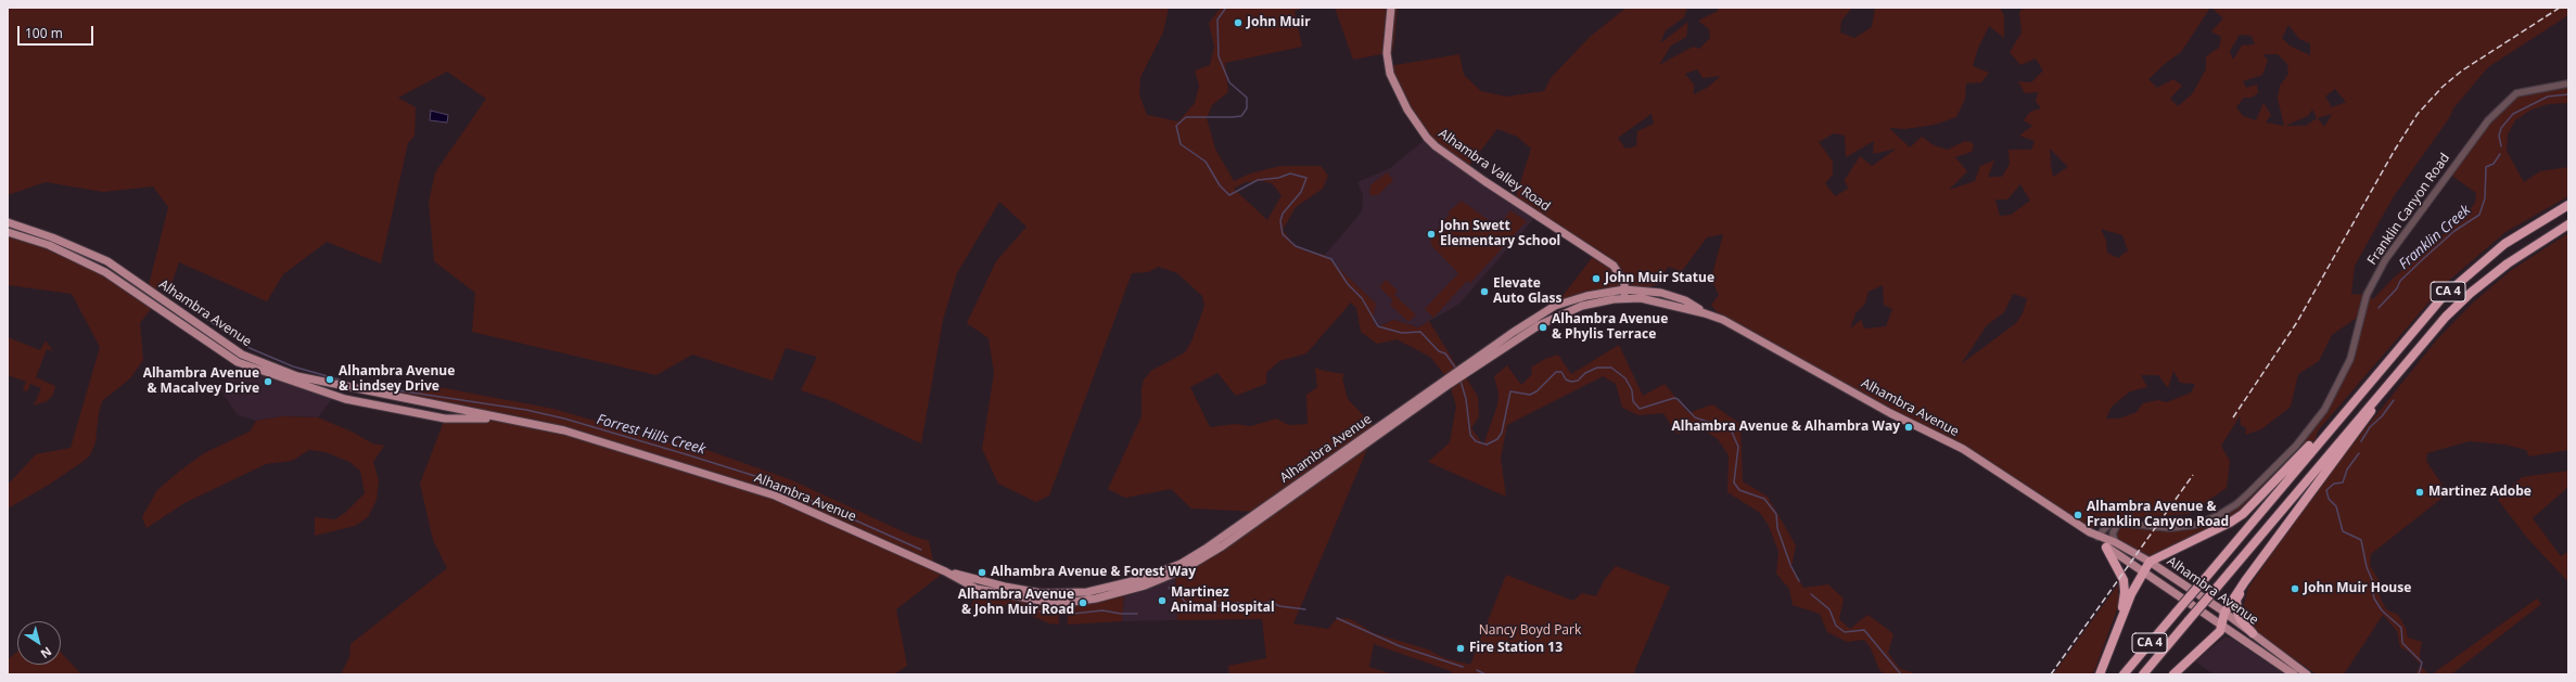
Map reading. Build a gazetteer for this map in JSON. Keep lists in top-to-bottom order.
{
  "streets": {
    "highway": ["CA 4"],
    "main road": ["Alhambra Valley Road", "Alhambra Avenue"],
    "street": ["Franklin Canyon Road"]
  },
  "crossings": [
    ["Alhambra Valley Road", "Alhambra Avenue"]
  ],
  "water": ["Franklin Creek", "Forrest Hills Creek"],
  "parks": ["Nancy Boyd Park"],
  "places": [
    "John Muir",
    "John Swett Elementary School",
    "John Muir Statue",
    "Elevate Auto Glass",
    "Alhambra Avenue & Phylis Terrace",
    "Alhambra Avenue & Lindsey Drive",
    "Alhambra Avenue & Macalvey Drive",
    "Alhambra Avenue & Alhambra Way",
    "Martinez Adobe",
    "Alhambra Avenue & Franklin Canyon Road",
    "Alhambra Avenue & Forest Way",
    "John Muir House",
    "Martinez Animal Hospital",
    "Alhambra Avenue & John Muir Road",
    "Fire Station 13"
  ],
  "scale_bar": "100 m",
  "north": "bottom right"
}
